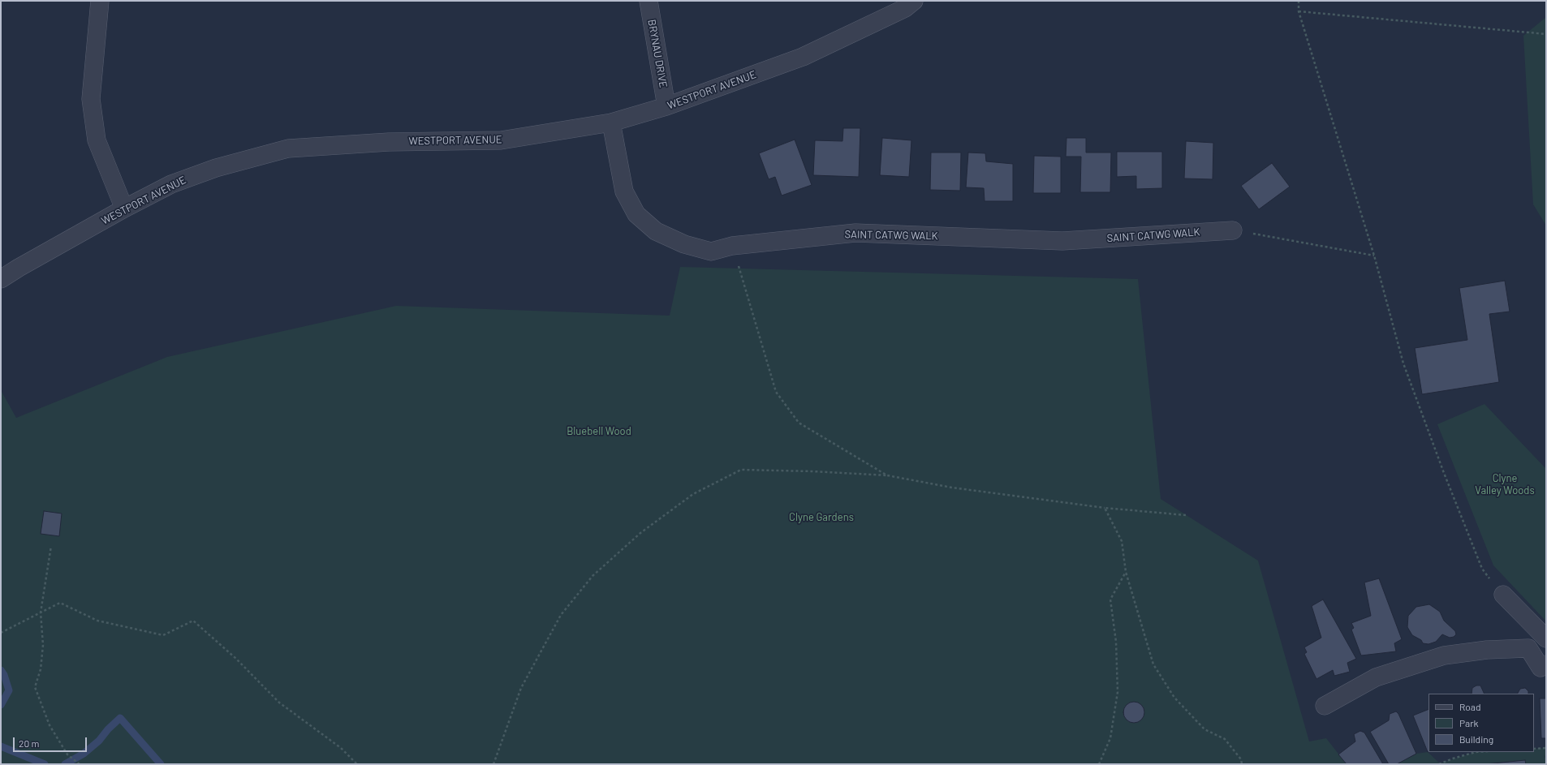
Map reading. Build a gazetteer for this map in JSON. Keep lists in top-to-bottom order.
{
  "streets": {
    "street": ["BRYNAU DRIVE", "WESTPORT AVENUE", "SAINT CATWG WALK"]
  },
  "crossings": [
    ["BRYNAU DRIVE", "WESTPORT AVENUE"],
    ["WESTPORT AVENUE", "SAINT CATWG WALK"]
  ],
  "parks": ["Bluebell Wood", "Clyne Valley Woods", "Clyne Gardens"],
  "legend": ["Road", "Park", "Building"],
  "scale_bar": "20 m"
}
